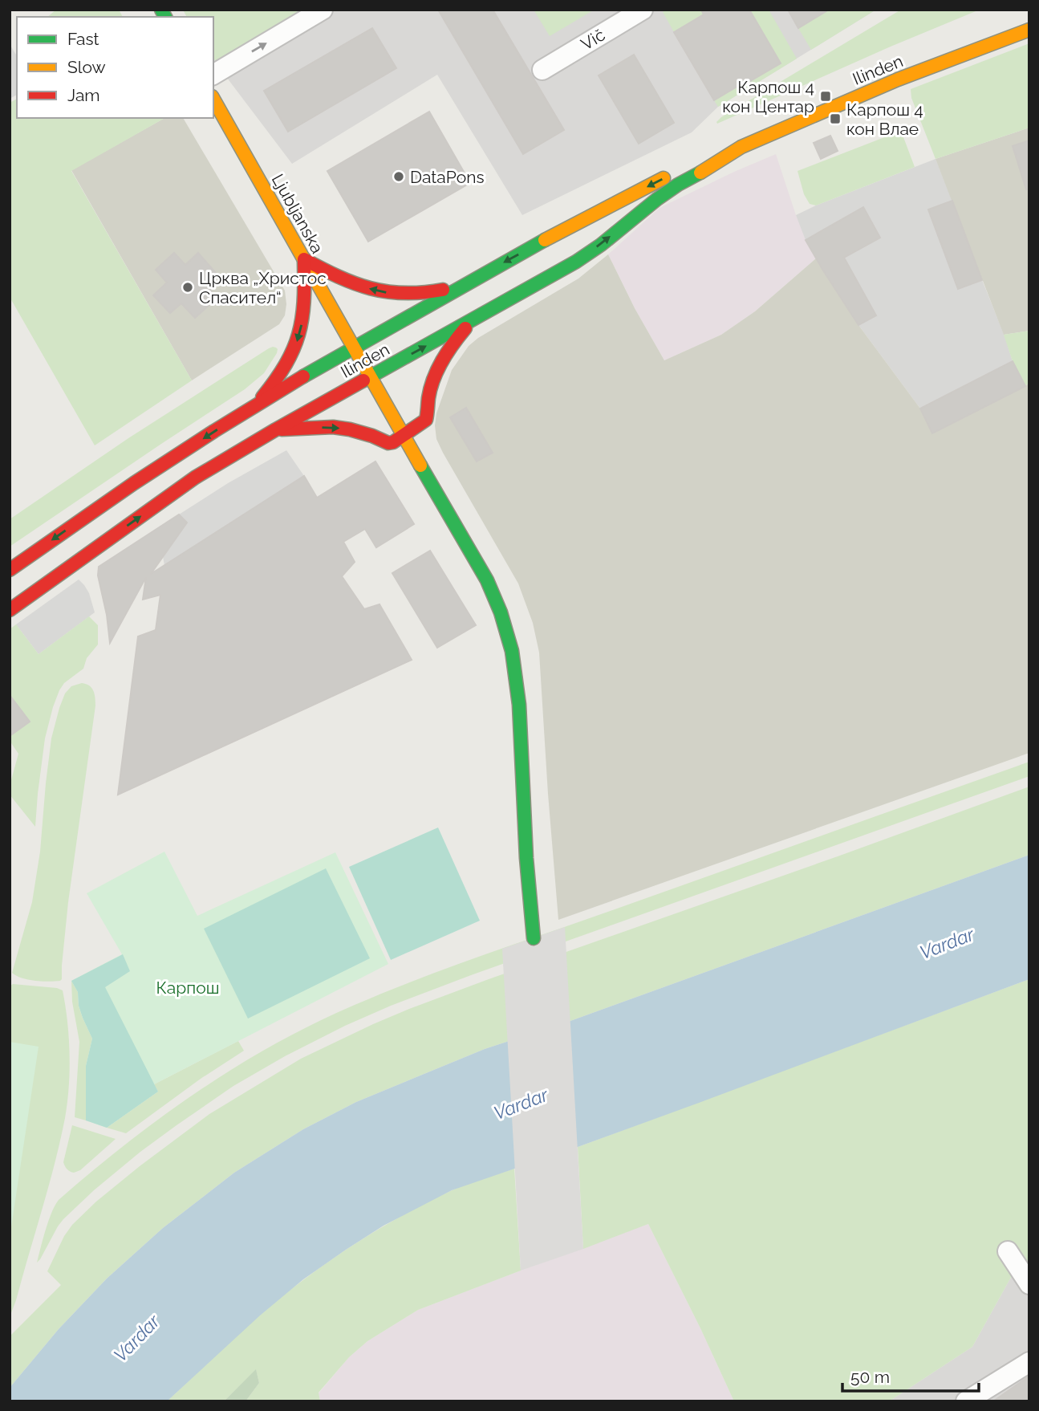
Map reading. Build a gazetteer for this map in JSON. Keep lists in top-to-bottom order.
{
  "streets": {
    "street": ["Vič", "Ilinden", "Ljubljanska"]
  },
  "crossings": [
    ["Ilinden", "Ljubljanska"]
  ],
  "water": ["Vardar"],
  "parks": ["Карпош"],
  "places": {
    "transit": ["Карпош 4 кон Центар", "Карпош 4 кон Влае"],
    "other": ["DataPons", "Црква „Христос Спасител“"]
  },
  "legend": ["Fast", "Slow", "Jam"],
  "scale_bar": "50 m"
}
